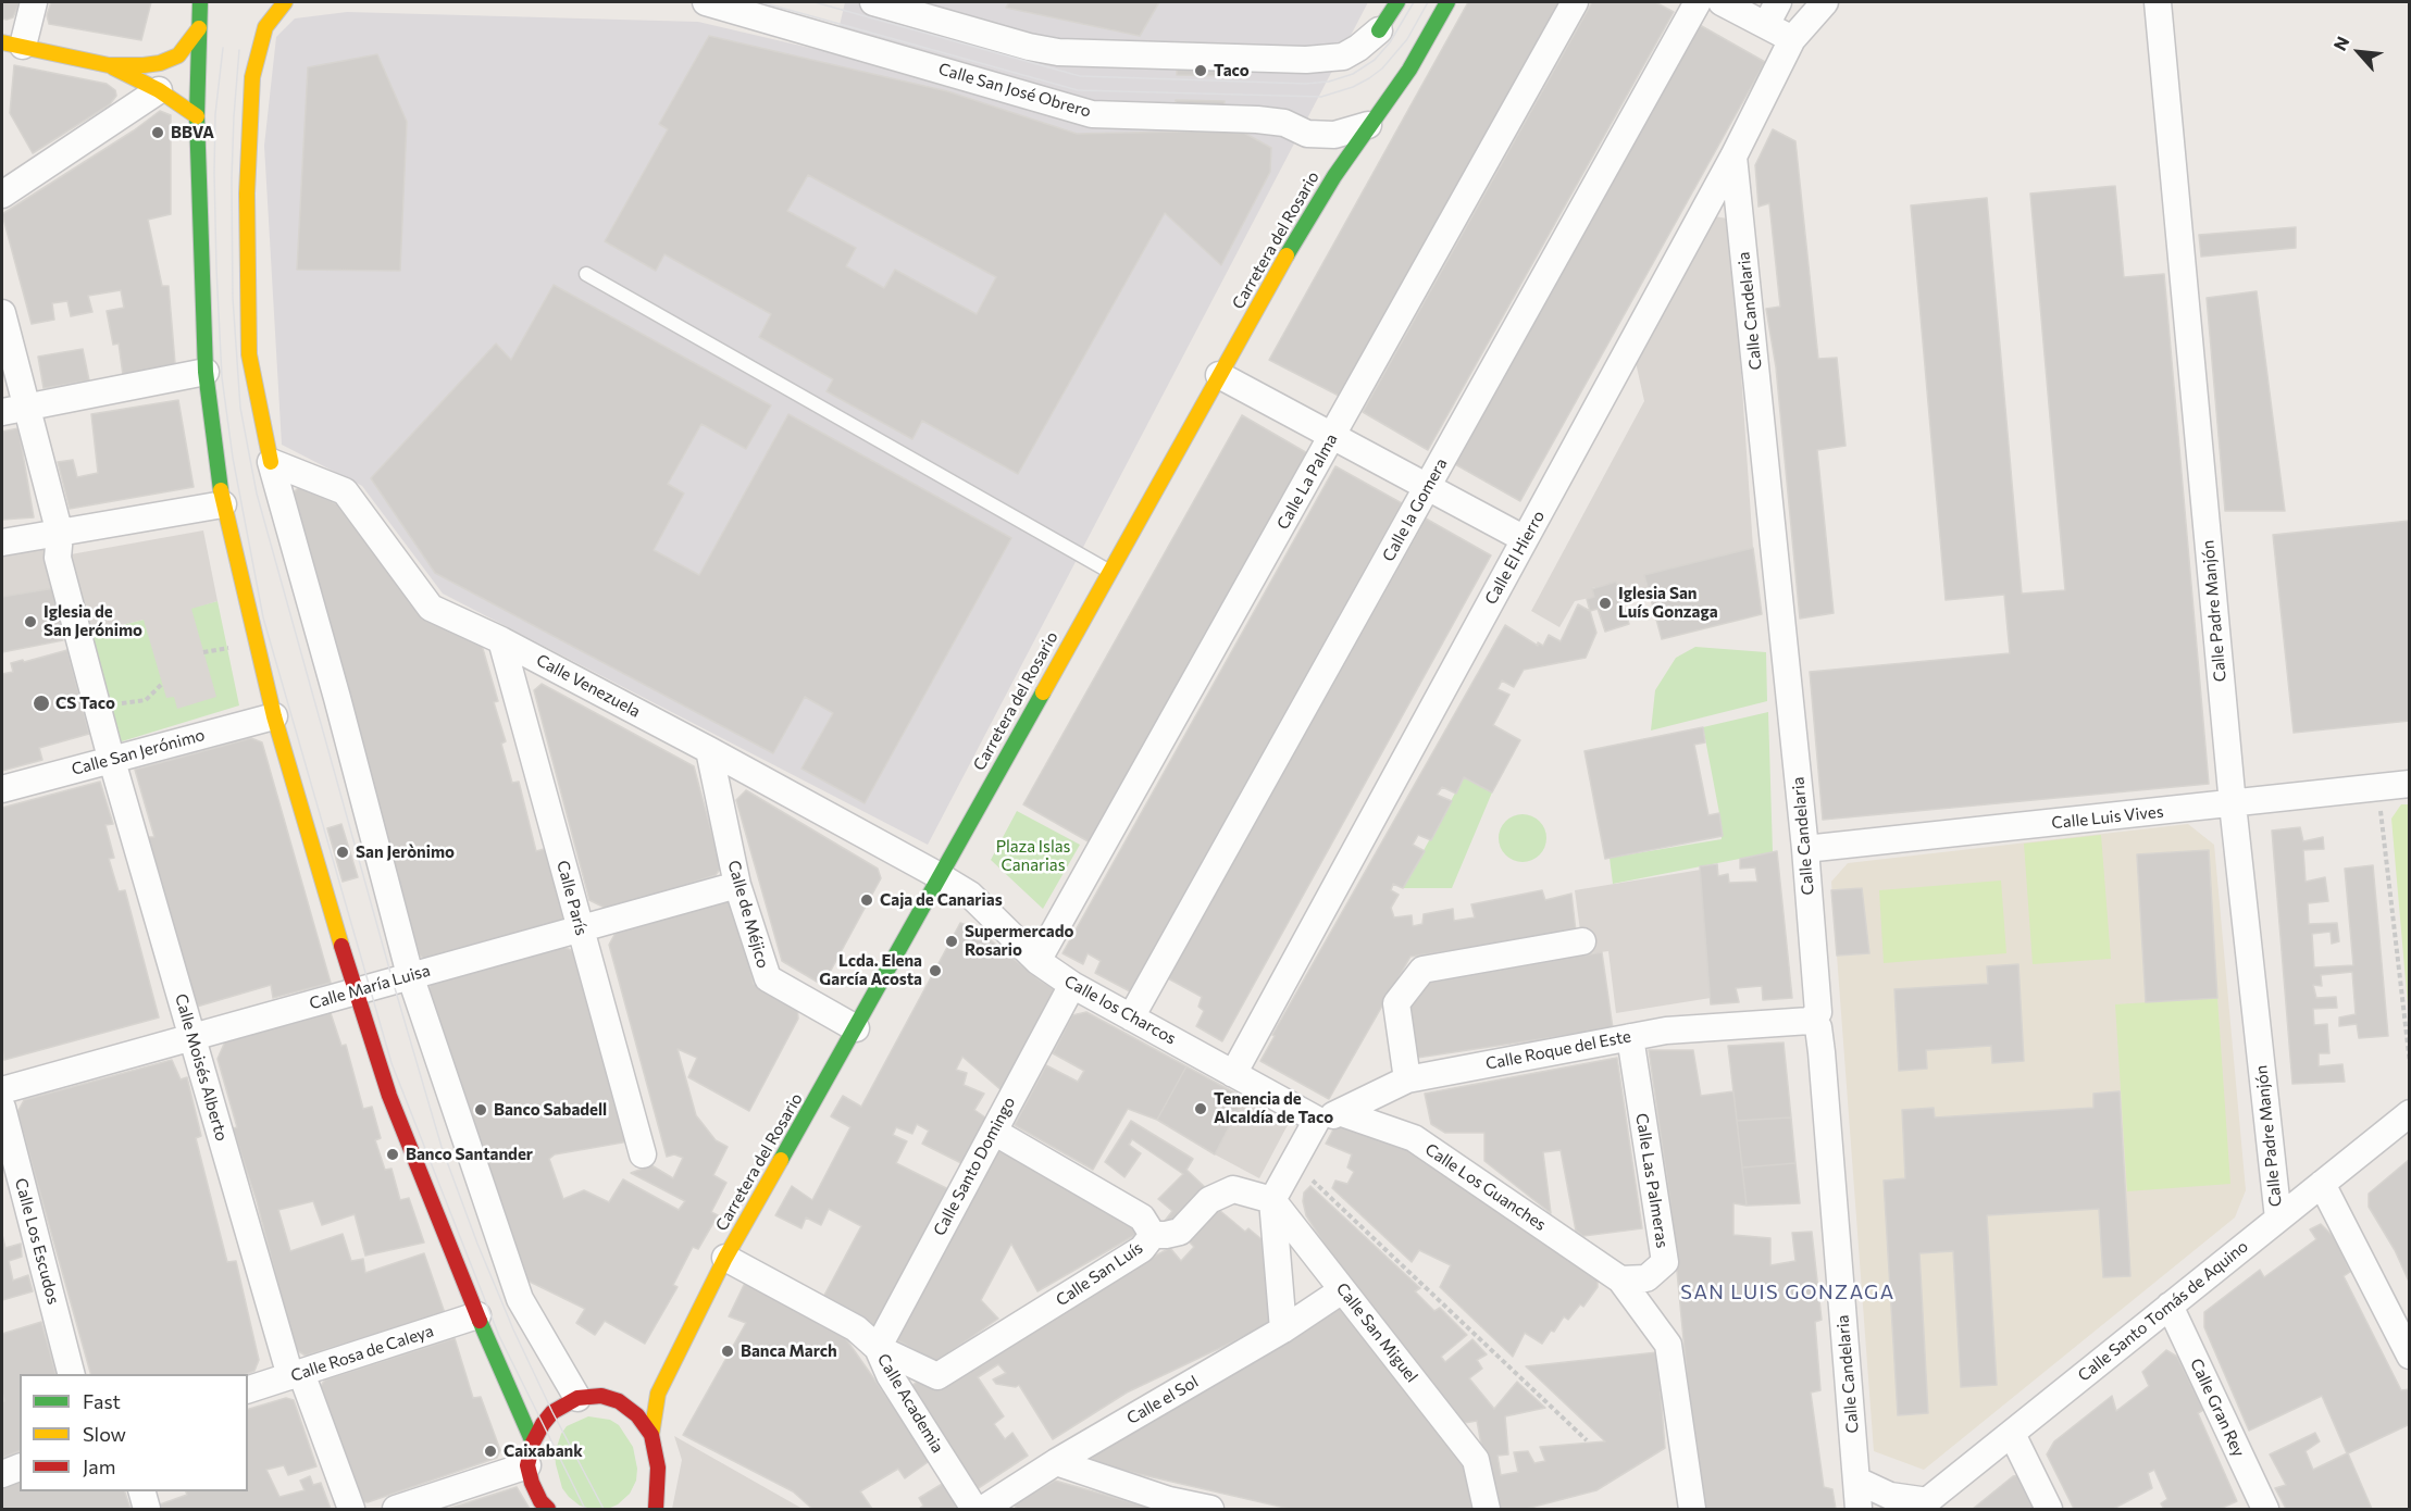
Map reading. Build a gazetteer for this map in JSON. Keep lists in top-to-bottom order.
{
  "streets": {
    "main road": ["Carretera del Rosario"],
    "street": [
      "Calle San José Obrero",
      "Calle Candelaria",
      "Calle La Palma",
      "Calle la Gomera",
      "Calle El Hierro",
      "Calle Padre Manjón",
      "Calle Venezuela",
      "Calle San Jerónimo",
      "Calle Luis Vives",
      "Calle París",
      "Calle de Méjico",
      "Calle María Luisa",
      "Calle los Charcos",
      "Calle Roque del Este",
      "Calle Moisés Alberto",
      "Calle Santo Domingo",
      "Calle Las Palmeras",
      "Calle Los Guanches",
      "Calle Los Escudos",
      "Calle San Luís",
      "Calle Santo Tomás de Aquino",
      "Calle San Miguel",
      "Calle Rosa de Caleya",
      "Calle el Sol",
      "Calle Academia",
      "Calle Gran Rey"
    ]
  },
  "crossings": [
    ["Calle San José Obrero", "Carretera del Rosario"],
    ["Carretera del Rosario", "Calle Venezuela"],
    ["Carretera del Rosario", "Calle de Méjico"],
    ["Carretera del Rosario", "Calle los Charcos"],
    ["Carretera del Rosario", "Calle Academia"],
    ["Calle Candelaria", "Calle El Hierro"],
    ["Calle Candelaria", "Calle Luis Vives"],
    ["Calle Candelaria", "Calle Roque del Este"],
    ["Calle La Palma", "Calle los Charcos"],
    ["Calle la Gomera", "Calle los Charcos"],
    ["Calle El Hierro", "Calle los Charcos"],
    ["Calle Padre Manjón", "Calle Luis Vives"],
    ["Calle Padre Manjón", "Calle Santo Tomás de Aquino"],
    ["Calle Venezuela", "Calle París"],
    ["Calle Venezuela", "Calle de Méjico"],
    ["Calle Venezuela", "Calle los Charcos"],
    ["Calle San Jerónimo", "Calle Moisés Alberto"],
    ["Calle París", "Calle María Luisa"],
    ["Calle de Méjico", "Calle María Luisa"],
    ["Calle María Luisa", "Calle Moisés Alberto"],
    ["Calle los Charcos", "Calle Roque del Este"],
    ["Calle los Charcos", "Calle Santo Domingo"],
    ["Calle los Charcos", "Calle Los Guanches"],
    ["Calle Roque del Este", "Calle Las Palmeras"],
    ["Calle Roque del Este", "Calle Los Guanches"],
    ["Calle Moisés Alberto", "Calle Rosa de Caleya"],
    ["Calle Santo Domingo", "Calle San Luís"],
    ["Calle Santo Domingo", "Calle Academia"],
    ["Calle Las Palmeras", "Calle Los Guanches"],
    ["Calle San Luís", "Calle Academia"],
    ["Calle Santo Tomás de Aquino", "Calle Gran Rey"],
    ["Calle San Miguel", "Calle el Sol"]
  ],
  "districts": ["SAN LUIS GONZAGA"],
  "parks": ["Plaza Islas Canarias"],
  "places": [
    "Taco",
    "BBVA",
    "Iglesia San Luís Gonzaga",
    "Iglesia de San Jerónimo",
    "CS Taco",
    "San Jerònimo",
    "Caja de Canarias",
    "Supermercado Rosario",
    "Lcda. Elena García Acosta",
    "Tenencia de Alcaldía de Taco",
    "Banco Sabadell",
    "Banco Santander",
    "Banca March",
    "Caixabank"
  ],
  "legend": ["Fast", "Slow", "Jam"],
  "north": "top left"
}
